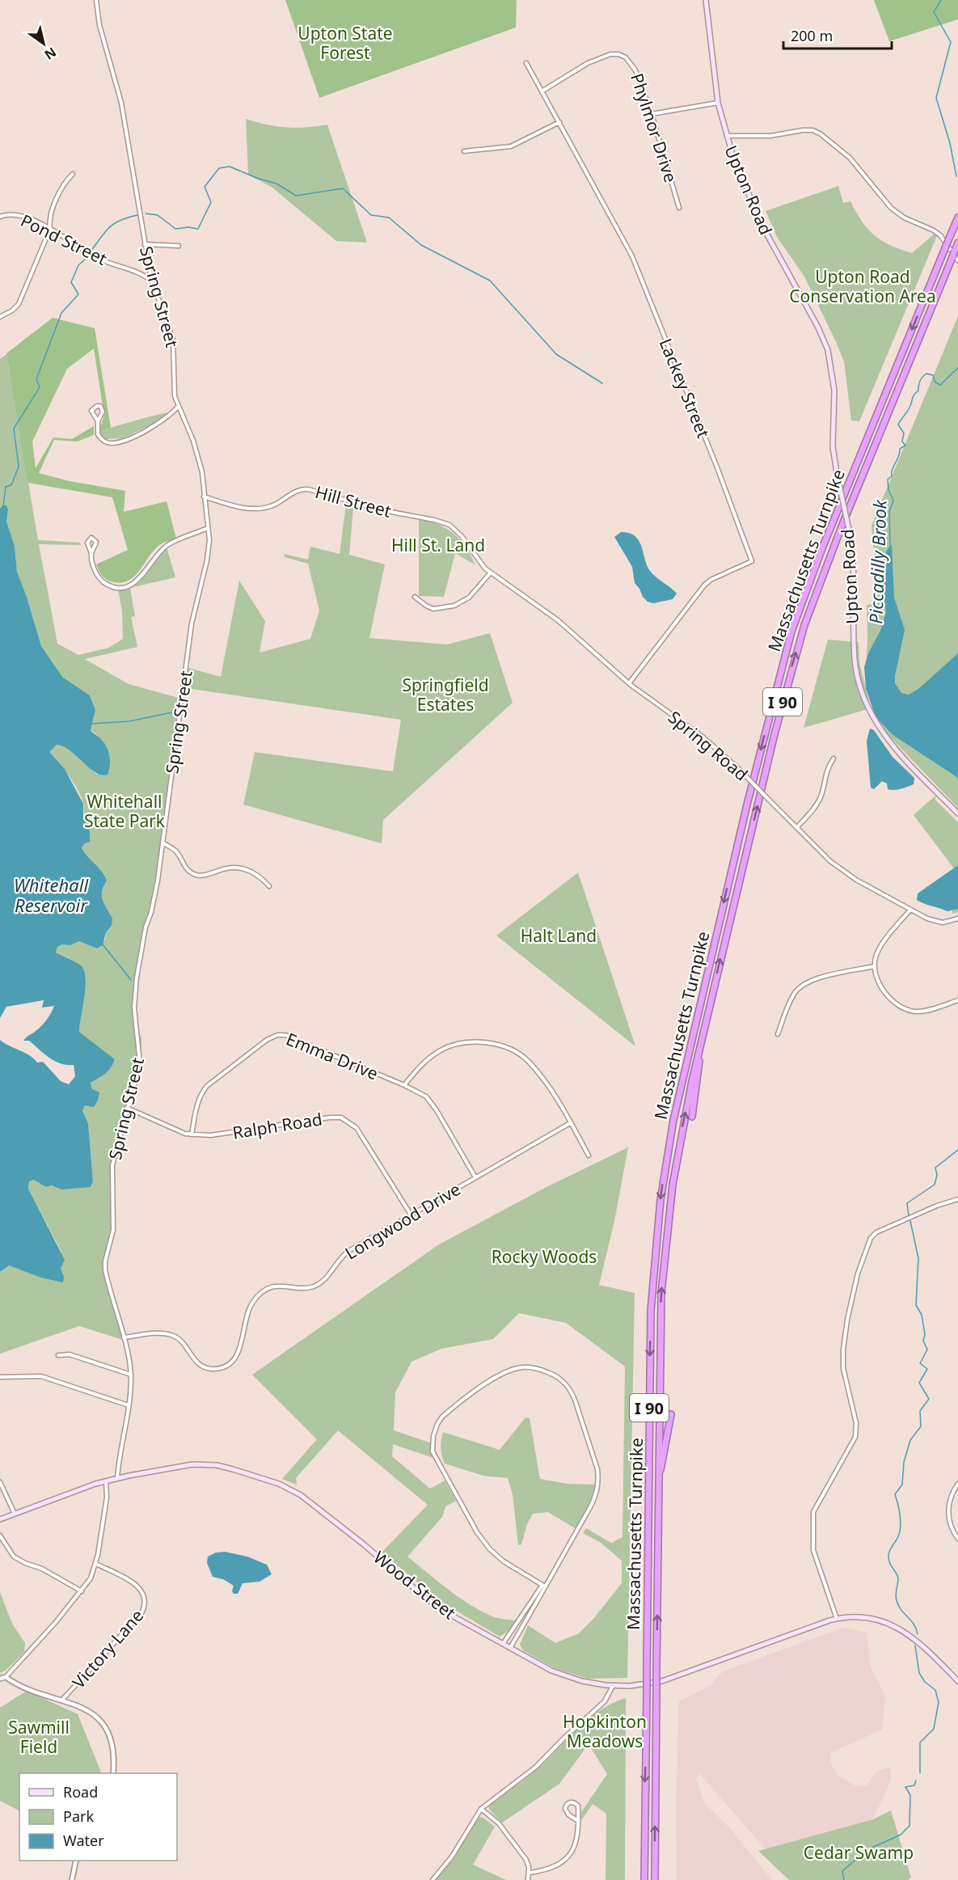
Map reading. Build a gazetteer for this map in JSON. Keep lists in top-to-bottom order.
{
  "streets": {
    "highway": ["Massachusetts Turnpike", "I 90"],
    "main road": ["Upton Road", "Wood Street"],
    "street": [
      "Phylmor Drive",
      "Pond Street",
      "Spring Street",
      "Lackey Street",
      "Hill Street",
      "Spring Road",
      "Emma Drive",
      "Ralph Road",
      "Longwood Drive",
      "Victory Lane"
    ]
  },
  "crossings": [
    ["Phylmor Drive", "Lackey Street"],
    ["Pond Street", "Spring Street"],
    ["Spring Street", "Hill Street"],
    ["Spring Street", "Ralph Road"],
    ["Spring Street", "Longwood Drive"],
    ["Spring Street", "Wood Street"],
    ["Lackey Street", "Spring Road"],
    ["Hill Street", "Spring Road"],
    ["Emma Drive", "Ralph Road"],
    ["Emma Drive", "Longwood Drive"],
    ["Ralph Road", "Longwood Drive"]
  ],
  "water": ["Piccadilly Brook", "Whitehall Reservoir"],
  "parks": [
    "Upton State Forest",
    "Upton Road Conservation Area",
    "Hill St. Land",
    "Springfield Estates",
    "Whitehall State Park",
    "Halt Land",
    "Rocky Woods",
    "Hopkinton Meadows",
    "Sawmill Field",
    "Cedar Swamp"
  ],
  "legend": ["Road", "Park", "Water"],
  "scale_bar": "200 m",
  "north": "bottom right"
}
